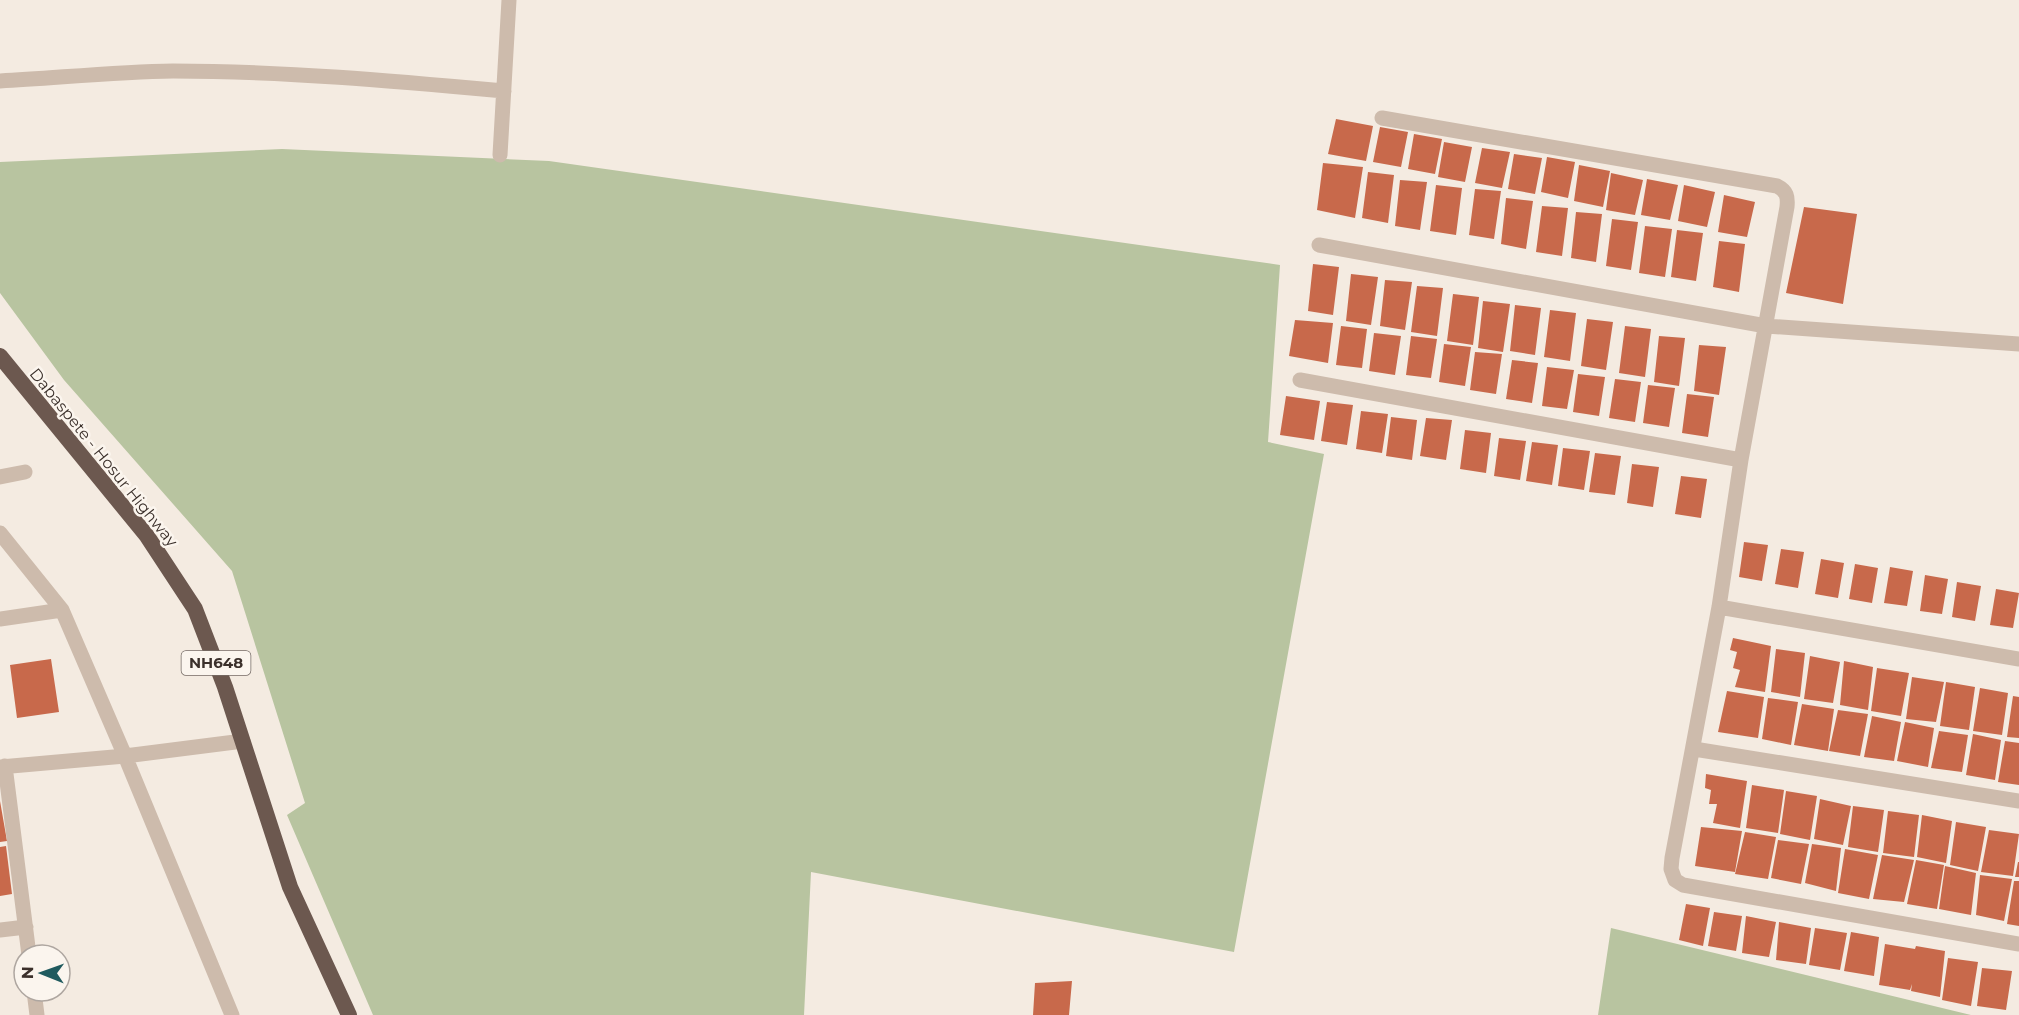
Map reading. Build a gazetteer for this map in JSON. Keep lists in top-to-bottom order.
{
  "streets": {
    "highway": ["Dabaspete - Hosur Highway", "NH648"]
  },
  "north": "left"
}
